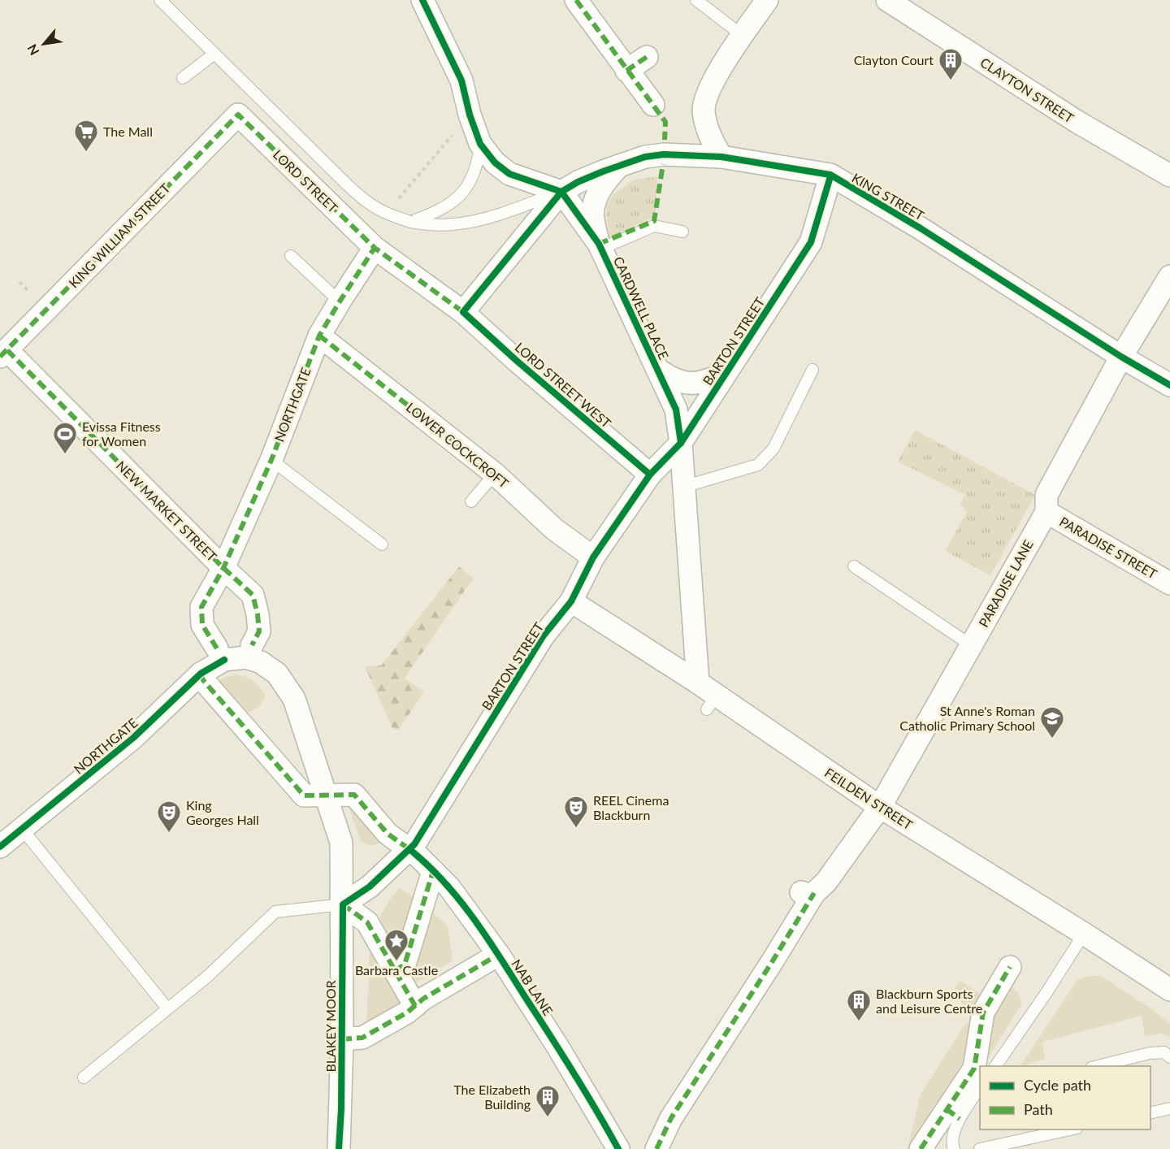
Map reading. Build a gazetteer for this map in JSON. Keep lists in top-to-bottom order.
{
  "streets": {
    "street": [
      "CLAYTON STREET",
      "LORD STREET",
      "KING STREET",
      "KING WILLIAM STREET",
      "CARDWELL PLACE",
      "BARTON STREET",
      "LORD STREET WEST",
      "NORTHGATE",
      "LOWER COCKCROFT",
      "NEW MARKET STREET",
      "PARADISE STREET",
      "PARADISE LANE",
      "FEILDEN STREET",
      "NAB LANE",
      "BLAKEY MOOR"
    ]
  },
  "crossings": [
    ["LORD STREET", "KING WILLIAM STREET"],
    ["LORD STREET", "LORD STREET WEST"],
    ["LORD STREET", "NORTHGATE"],
    ["KING STREET", "CARDWELL PLACE"],
    ["KING STREET", "BARTON STREET"],
    ["KING STREET", "PARADISE LANE"],
    ["KING WILLIAM STREET", "NEW MARKET STREET"],
    ["CARDWELL PLACE", "BARTON STREET"],
    ["CARDWELL PLACE", "FEILDEN STREET"],
    ["BARTON STREET", "LORD STREET WEST"],
    ["BARTON STREET", "LOWER COCKCROFT"],
    ["BARTON STREET", "FEILDEN STREET"],
    ["BARTON STREET", "NAB LANE"],
    ["BARTON STREET", "BLAKEY MOOR"],
    ["LORD STREET WEST", "NORTHGATE"],
    ["NORTHGATE", "LOWER COCKCROFT"],
    ["NORTHGATE", "NEW MARKET STREET"],
    ["NORTHGATE", "NAB LANE"],
    ["NORTHGATE", "BLAKEY MOOR"],
    ["PARADISE STREET", "PARADISE LANE"],
    ["PARADISE LANE", "FEILDEN STREET"],
    ["NAB LANE", "BLAKEY MOOR"]
  ],
  "places": {
    "building": ["Clayton Court", "Blackburn Sports and Leisure Centre", "The Elizabeth Building"],
    "supermarket": ["The Mall"],
    "sports": ["Evissa Fitness for Women"],
    "school or university": ["St Anne's Roman Catholic Primary School"],
    "theatre": ["REEL Cinema Blackburn", "King Georges Hall"],
    "place": ["Barbara Castle"]
  },
  "legend": ["Cycle path", "Path"],
  "north": "bottom left"
}
